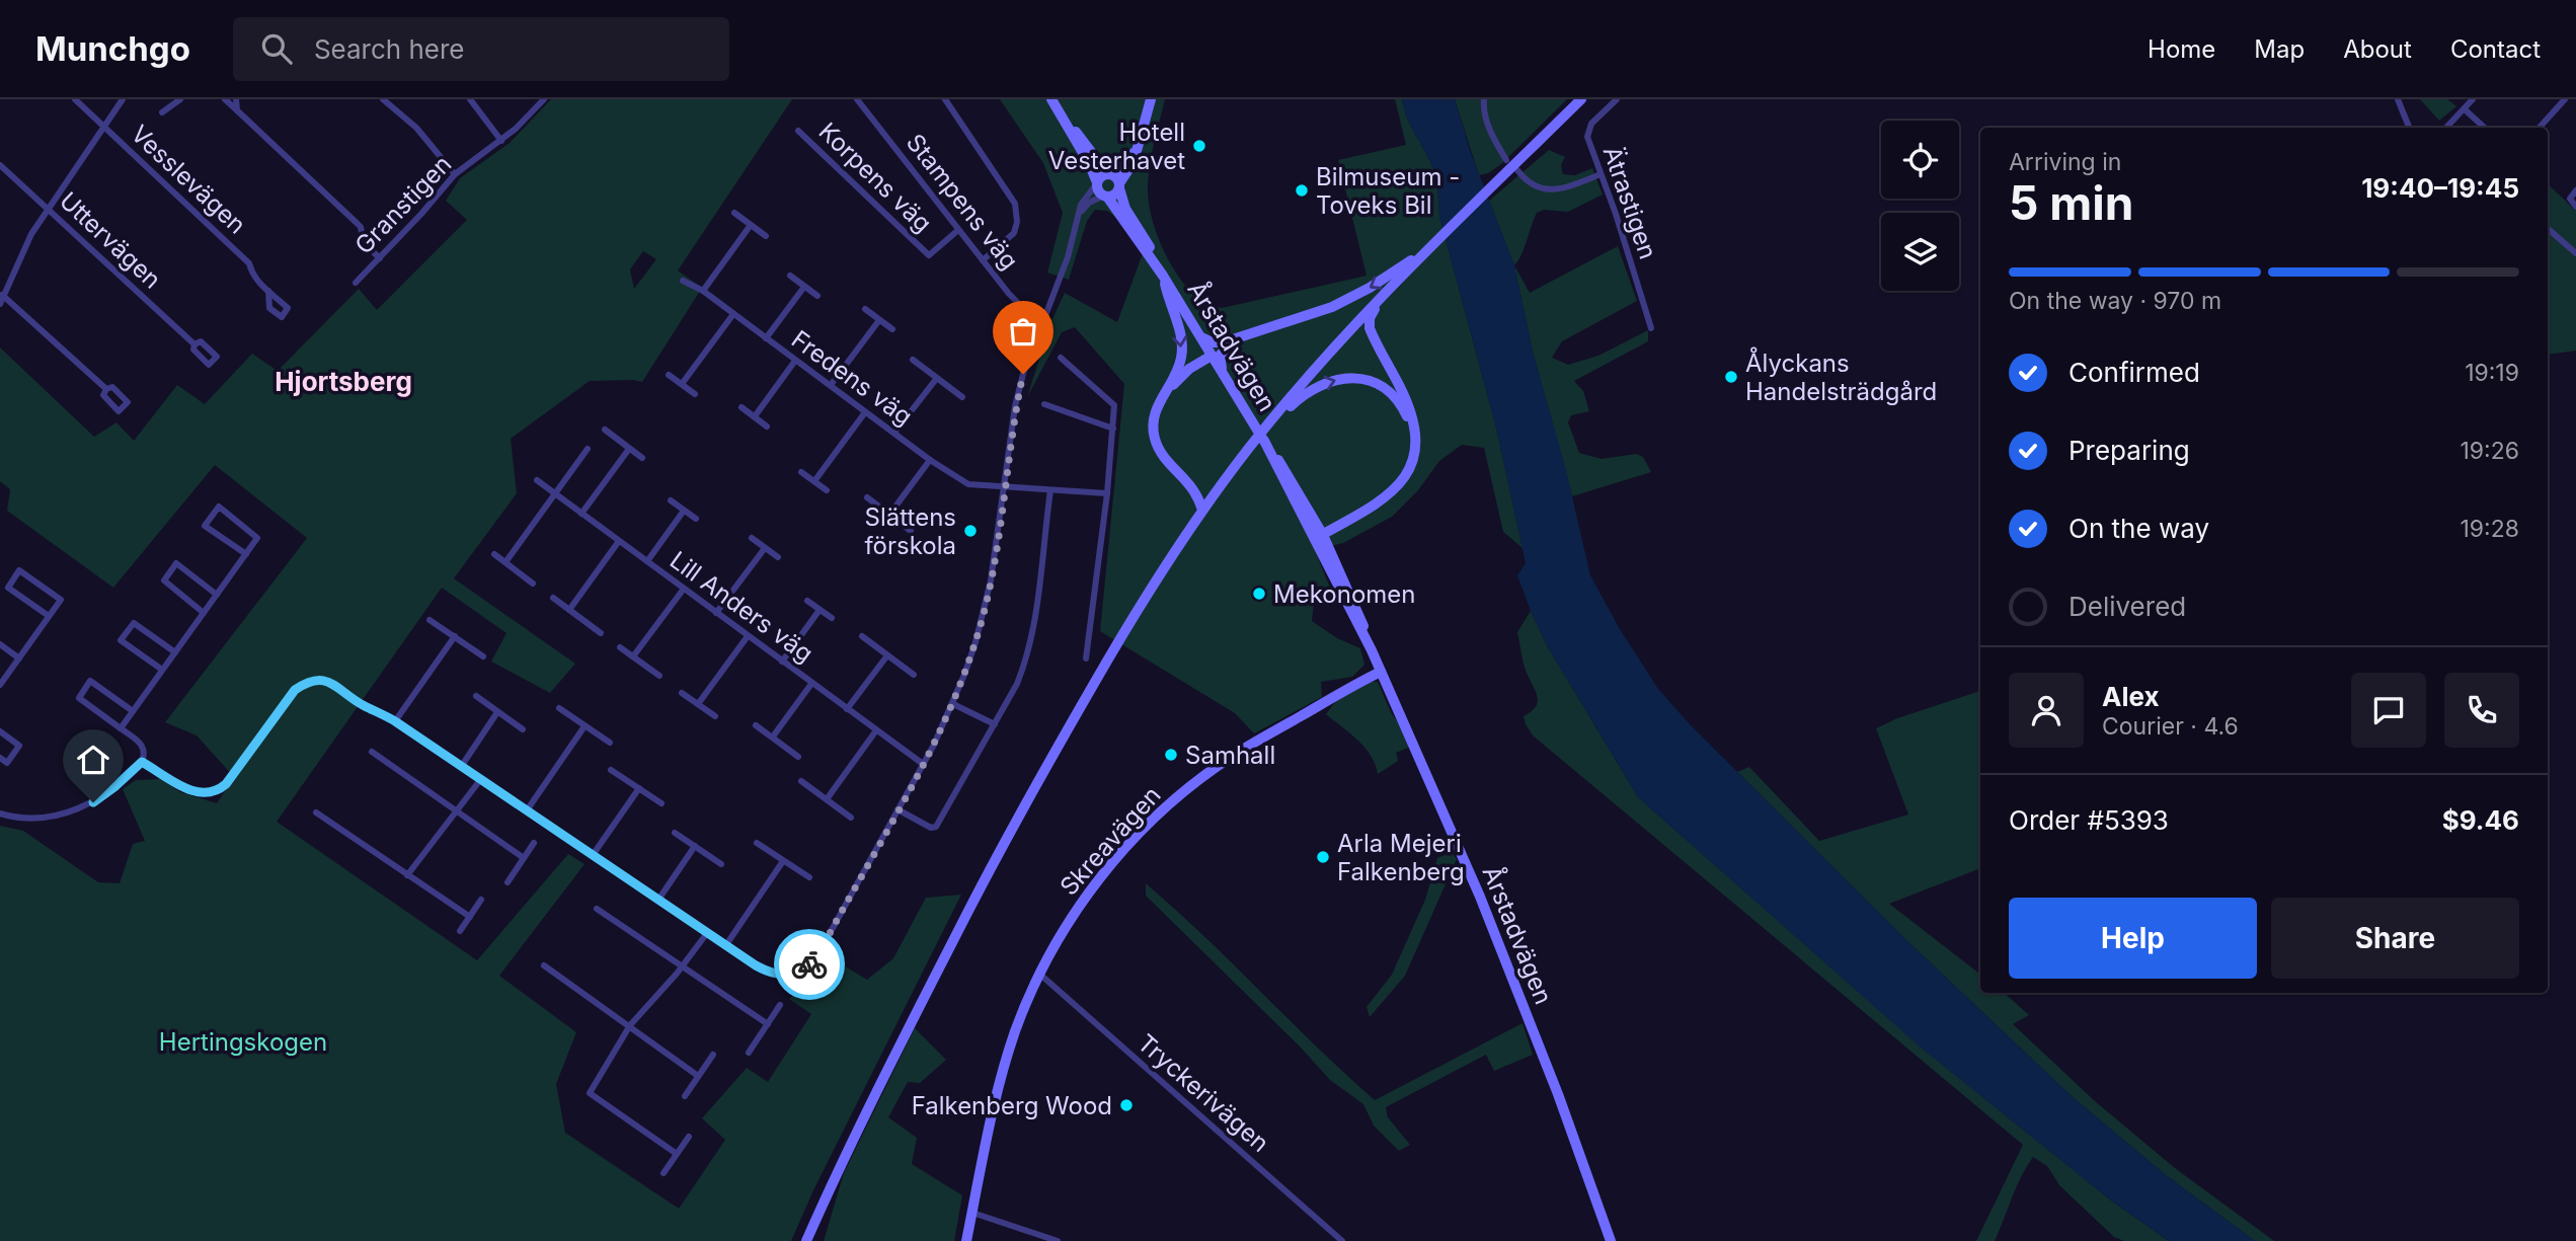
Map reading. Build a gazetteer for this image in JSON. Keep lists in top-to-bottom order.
{
  "streets": {
    "main road": ["Årstadvägen", "Skreavägen"],
    "street": [
      "Korpens väg",
      "Vesslevägen",
      "Stampens väg",
      "Ätrastigen",
      "Granstigen",
      "Uttervägen",
      "Fredens väg",
      "Lill Anders väg",
      "Tryckerivägen"
    ]
  },
  "crossings": [
    ["Korpens väg", "Stampens väg"],
    ["Årstadvägen", "Skreavägen"],
    ["Skreavägen", "Tryckerivägen"]
  ],
  "districts": ["Hjortsberg"],
  "parks": ["Hertingskogen"],
  "places": [
    "Hotell Vesterhavet",
    "Bilmuseum - Toveks Bil",
    "Ålyckans Handelsträdgård",
    "Slättens förskola",
    "Mekonomen",
    "Samhall",
    "Arla Mejeri Falkenberg",
    "Falkenberg Wood"
  ],
  "page": {
    "header": "Munchgo",
    "search": "Search here",
    "nav": [
      "Home",
      "Map",
      "About",
      "Contact"
    ],
    "heading": ["5 min", "Arriving in", "19:40–19:45"],
    "panel": [
      "Alex",
      "Courier · 4.6",
      "Order #5393",
      "$9.46"
    ],
    "bar": "On the way · 970 m",
    "list": [
      ["Confirmed", "19:19"],
      ["Preparing", "19:26"],
      ["On the way", "19:28"],
      "Delivered"
    ],
    "buttons": ["Help", "Share"]
  }
}
